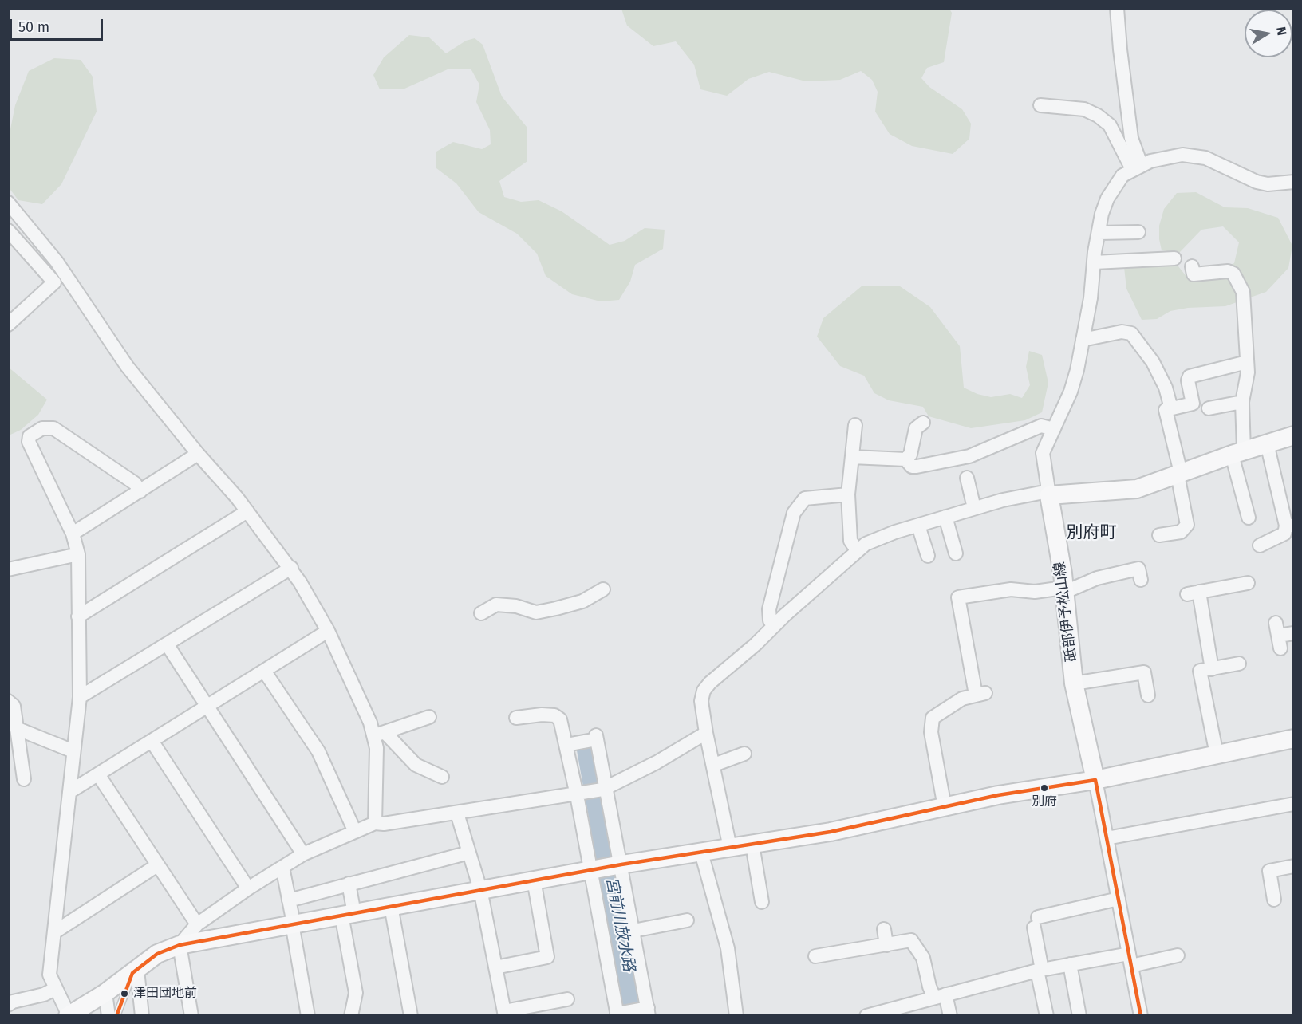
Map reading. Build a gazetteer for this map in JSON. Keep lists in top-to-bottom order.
{
  "streets": {
    "main road": ["砥部伊予松山線"]
  },
  "districts": ["別府町"],
  "water": ["宮前川放水路"],
  "places": ["別府", "津田団地前"],
  "scale_bar": "50 m",
  "north": "right"
}
